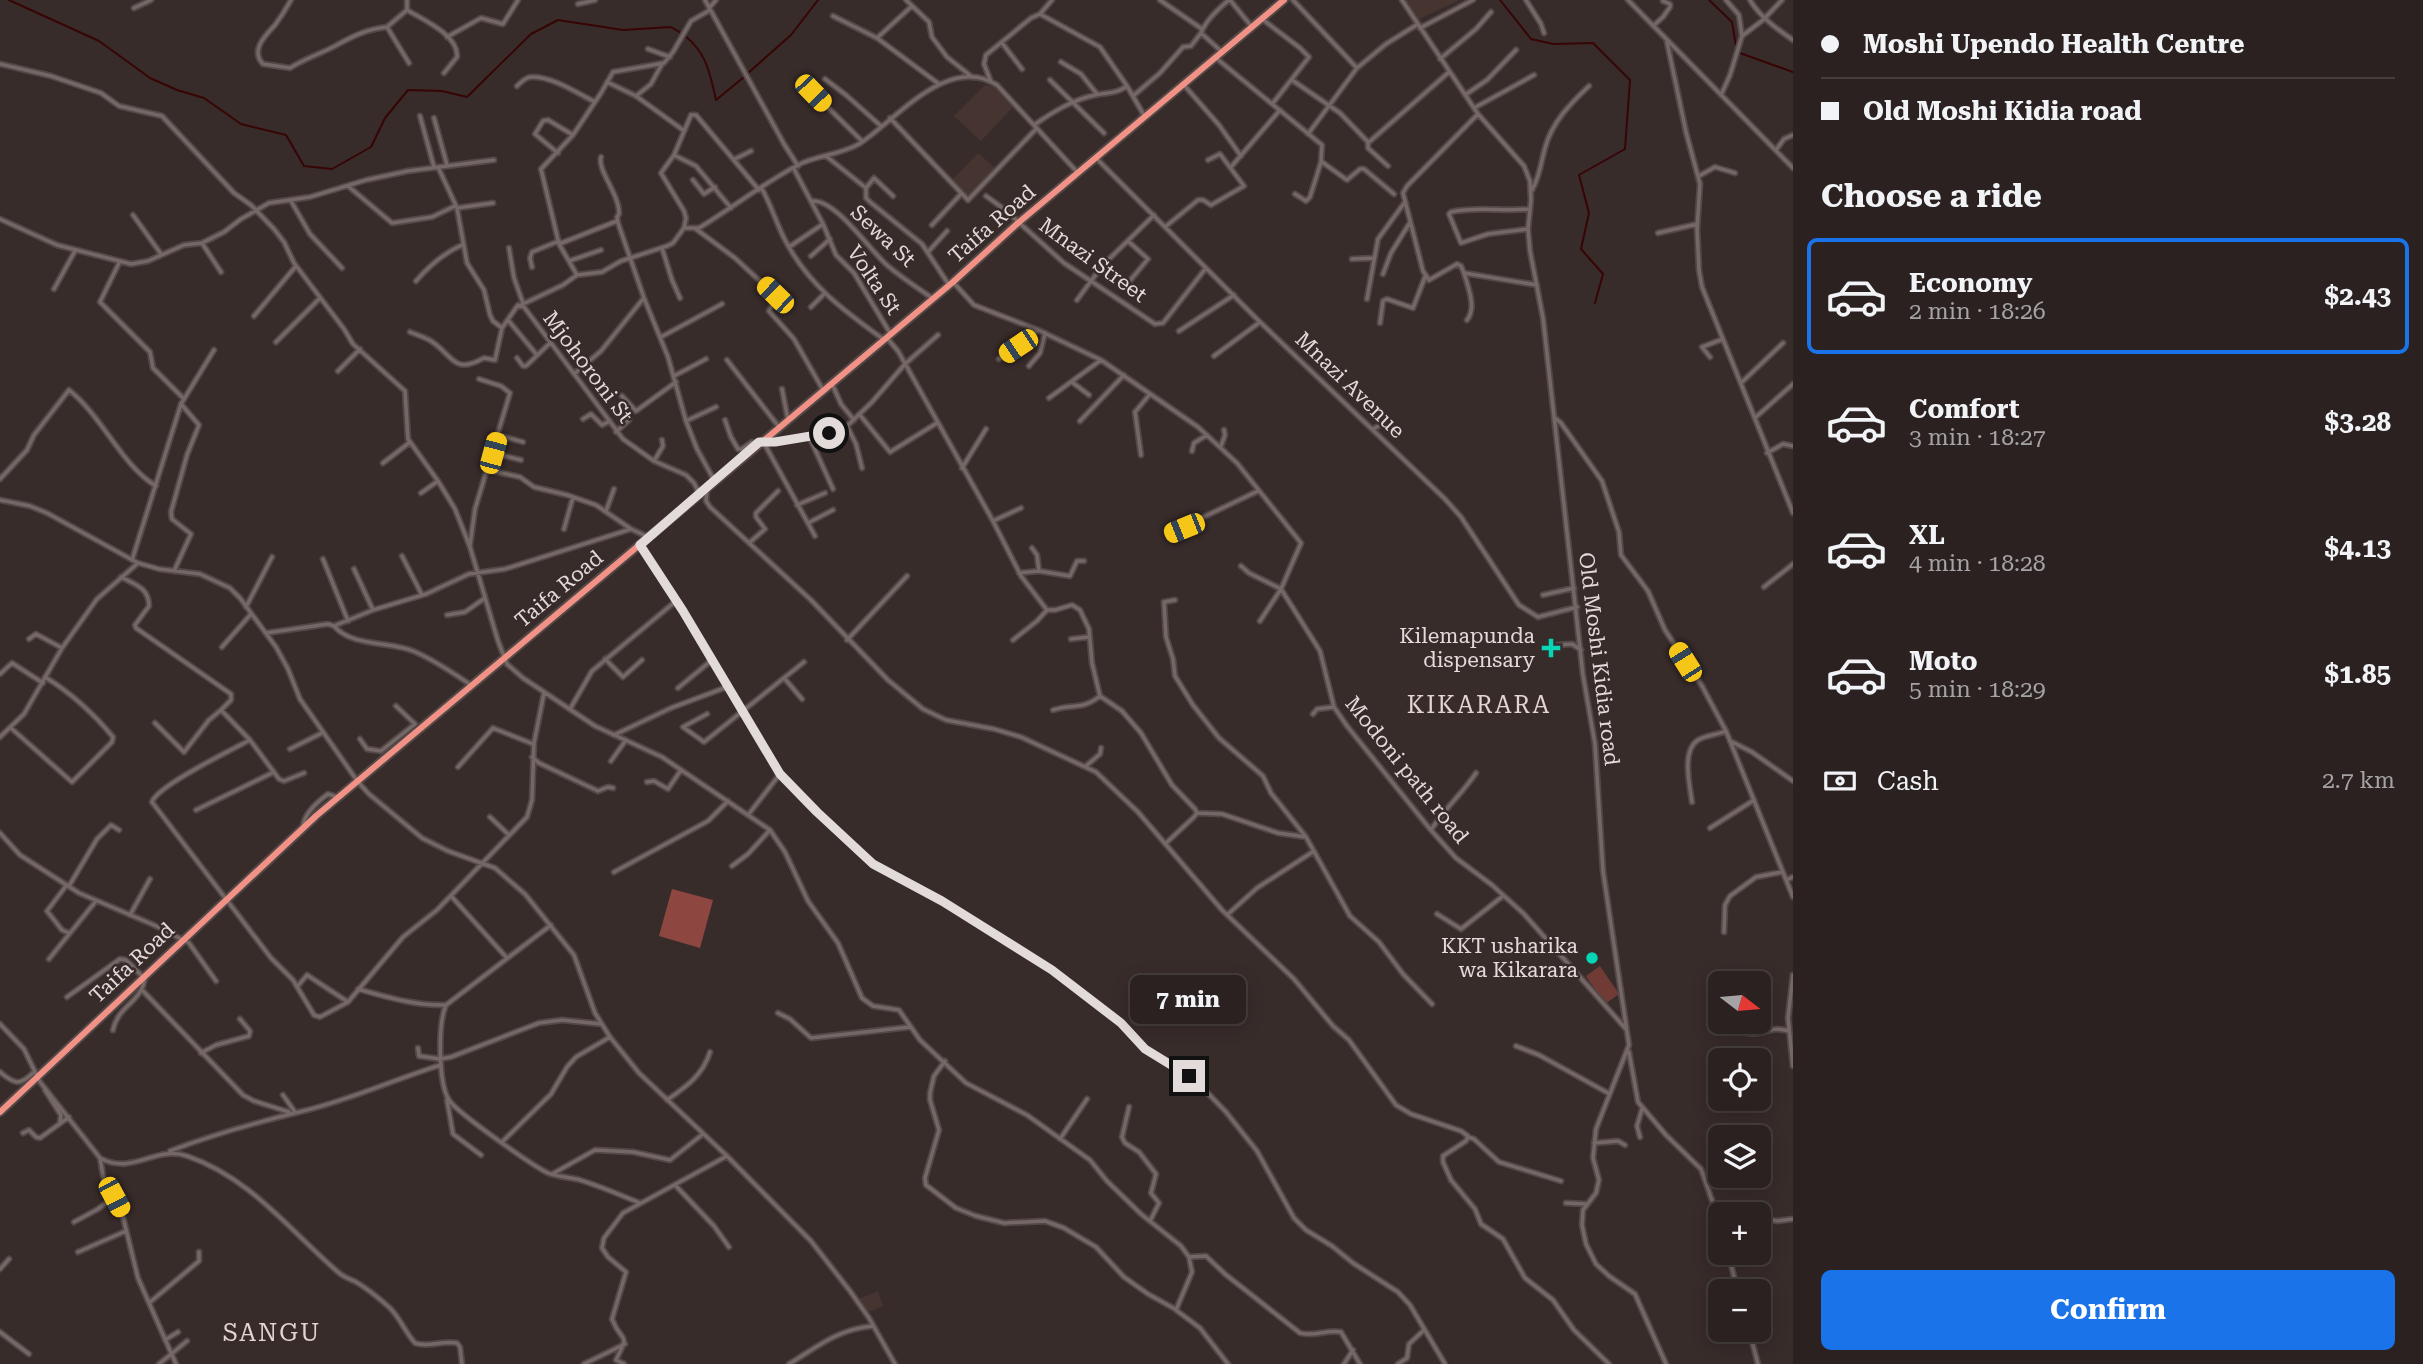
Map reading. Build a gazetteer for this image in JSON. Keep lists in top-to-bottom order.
{
  "streets": {
    "highway": ["Taifa Road"],
    "street": [
      "Sewa St",
      "Mnazi Street",
      "Volta St",
      "Mjohoroni St",
      "Mnazi Avenue",
      "Old Moshi Kidia road",
      "Modoni path road"
    ]
  },
  "crossings": [
    ["Taifa Road", "Sewa St"],
    ["Taifa Road", "Mnazi Street"],
    ["Taifa Road", "Volta St"],
    ["Taifa Road", "Mjohoroni St"],
    ["Taifa Road", "Mnazi Avenue"],
    ["Sewa St", "Volta St"],
    ["Mnazi Street", "Mnazi Avenue"],
    ["Mnazi Avenue", "Old Moshi Kidia road"],
    ["Old Moshi Kidia road", "Modoni path road"]
  ],
  "districts": ["KIKARARA", "SANGU"],
  "places": {
    "health": ["Kilemapunda dispensary"],
    "other": ["KKT usharika wa Kikarara"]
  },
  "north": "right",
  "page": {
    "banner": ["Moshi Upendo Health Centre", "Old Moshi Kidia road"],
    "heading": "Choose a ride",
    "list": [
      {
        "name": "Economy",
        "note": "2 min · 18:26",
        "value": "$2.43"
      },
      {
        "name": "Comfort",
        "note": "3 min · 18:27",
        "value": "$3.28"
      },
      {
        "name": "XL",
        "note": "4 min · 18:28",
        "value": "$4.13"
      },
      {
        "name": "Moto",
        "note": "5 min · 18:29",
        "value": "$1.85"
      }
    ],
    "pay": ["Cash", "2.7 km"],
    "map_buttons": ["+", "−"],
    "bubble": "7 min",
    "buttons": "Confirm"
  }
}
